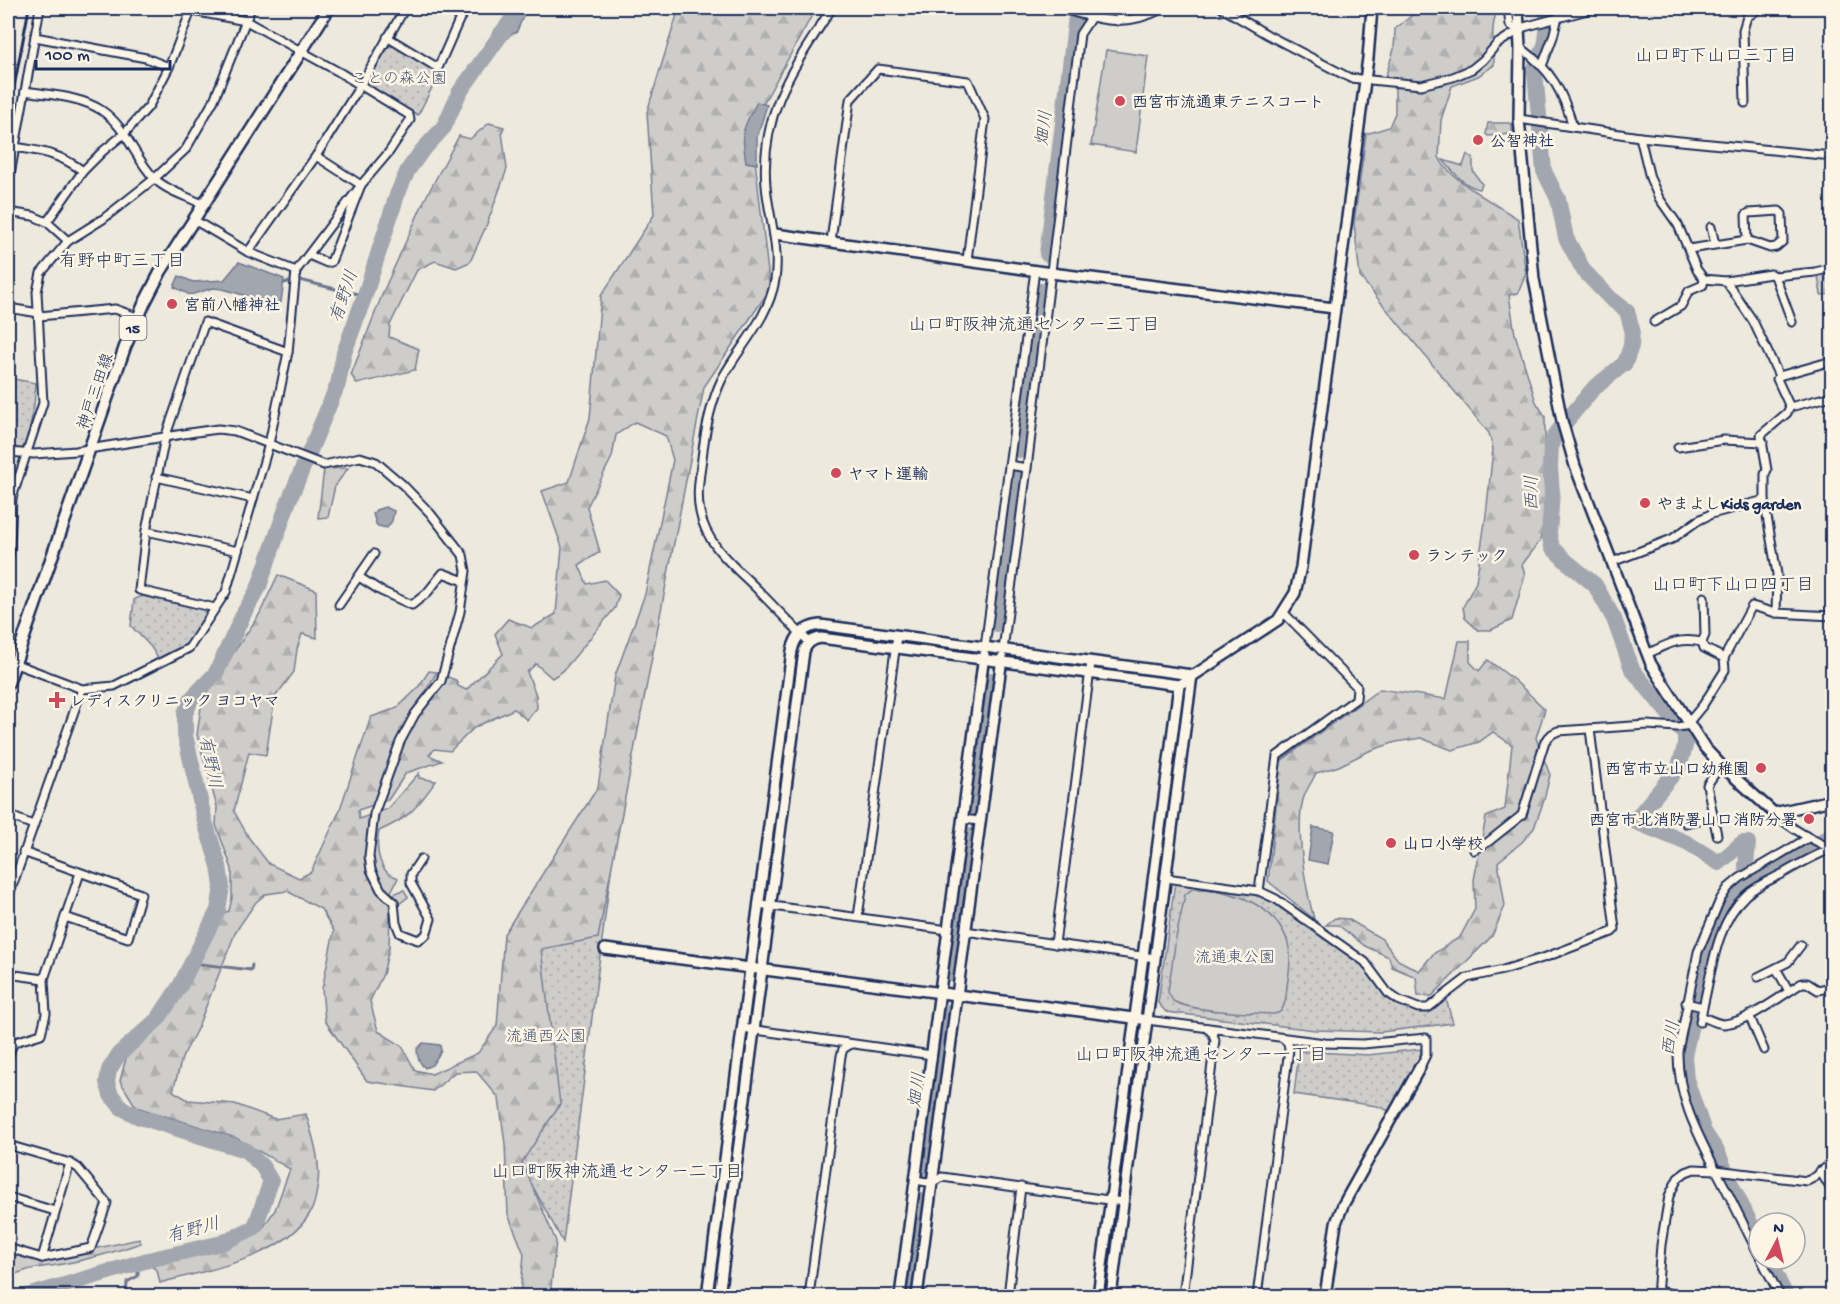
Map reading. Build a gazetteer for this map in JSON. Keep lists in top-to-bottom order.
{
  "streets": {
    "main road": ["15", "神戸三田線"]
  },
  "districts": [
    "山口町下山口三丁目",
    "有野中町三丁目",
    "山口町阪神流通センター三丁目",
    "山口町下山口四丁目",
    "山口町阪神流通センター一丁目",
    "山口町阪神流通センター二丁目"
  ],
  "water": ["畑川", "有野川", "西川"],
  "parks": ["ことの森公園", "流通東公園", "流通西公園"],
  "places": {
    "other": [
      "西宮市流通東テニスコート",
      "公智神社",
      "宮前八幡神社",
      "ヤマト運輸",
      "やまよしKids garden",
      "ランテック",
      "西宮市立山口幼稚園",
      "西宮市北消防署山口消防分署",
      "山口小学校"
    ],
    "health": ["レディスクリニック ヨコヤマ"]
  },
  "scale_bar": "100 m",
  "north": "top"
}
